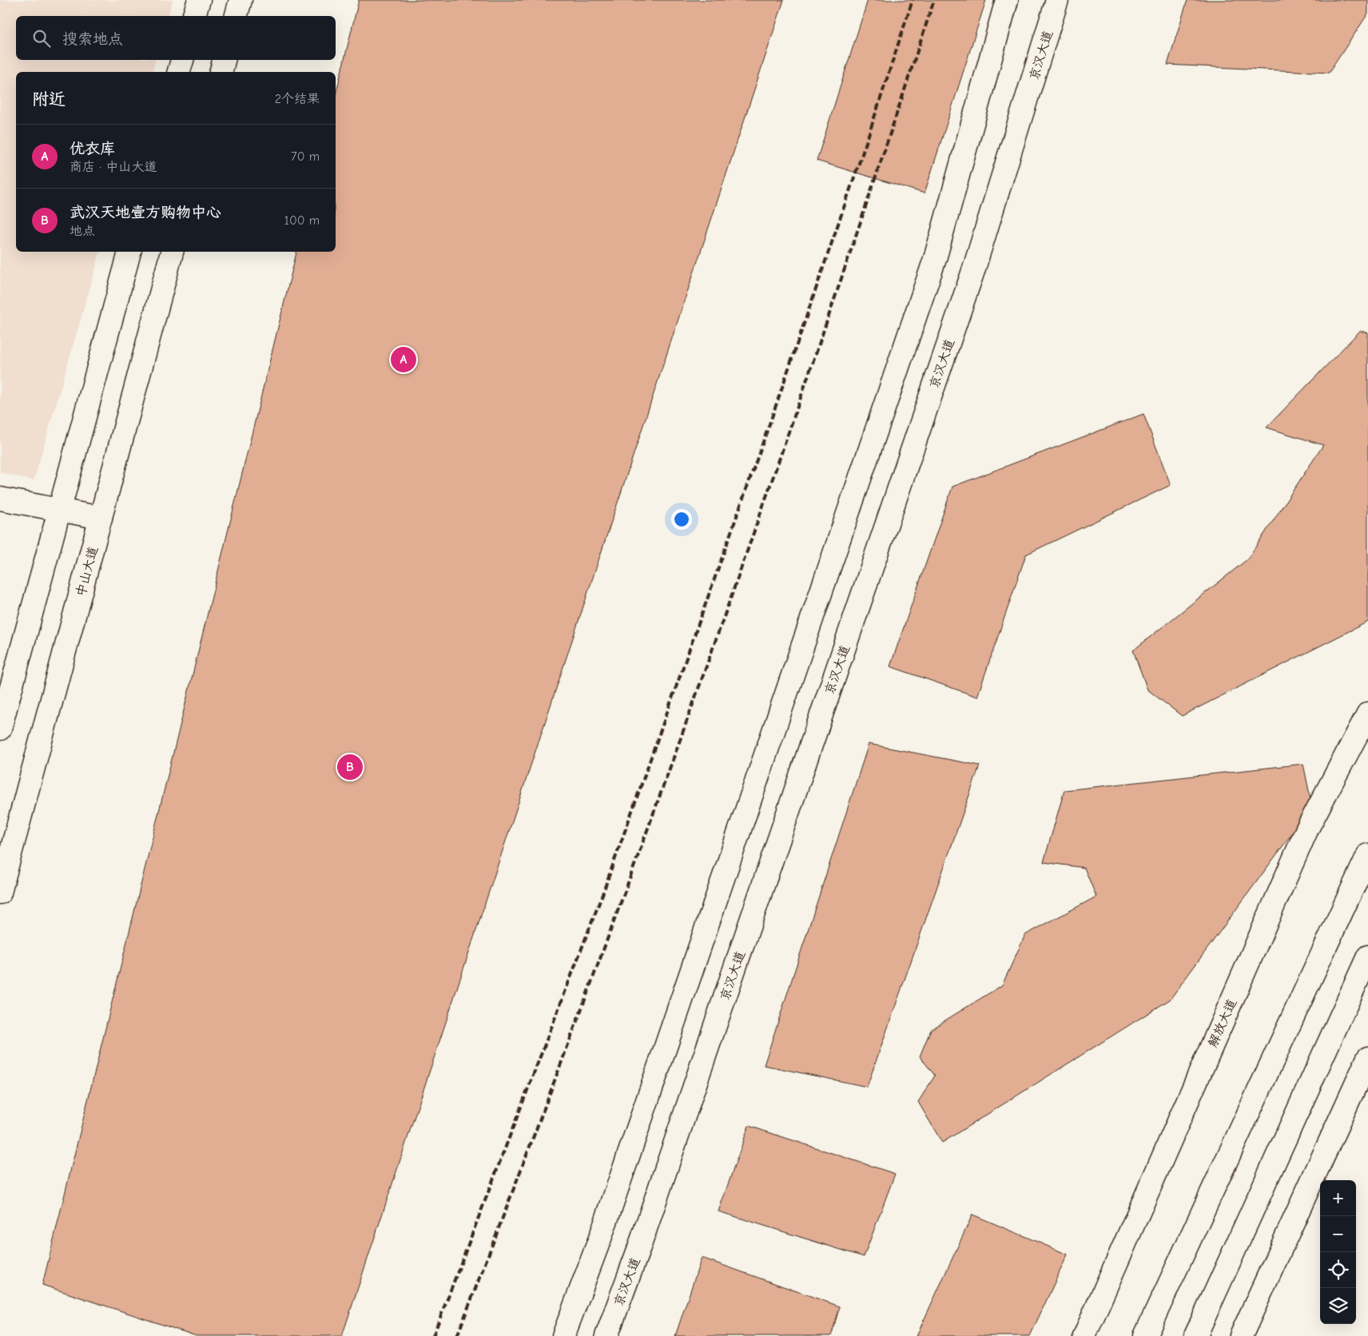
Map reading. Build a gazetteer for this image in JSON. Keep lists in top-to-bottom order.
{
  "streets": {
    "main road": ["京汉大道", "中山大道", "解放大道"]
  },
  "page": {
    "search": "搜索地点",
    "heading": ["附近", "2个结果"],
    "list": [
      {
        "mark": "A",
        "name": "优衣库",
        "note": "商店 · 中山大道",
        "value": "70 m"
      },
      {
        "mark": "B",
        "name": "武汉天地壹方购物中心",
        "note": "地点",
        "value": "100 m"
      }
    ],
    "pins": ["A", "B"],
    "map_buttons": ["+", "−"]
  }
}
